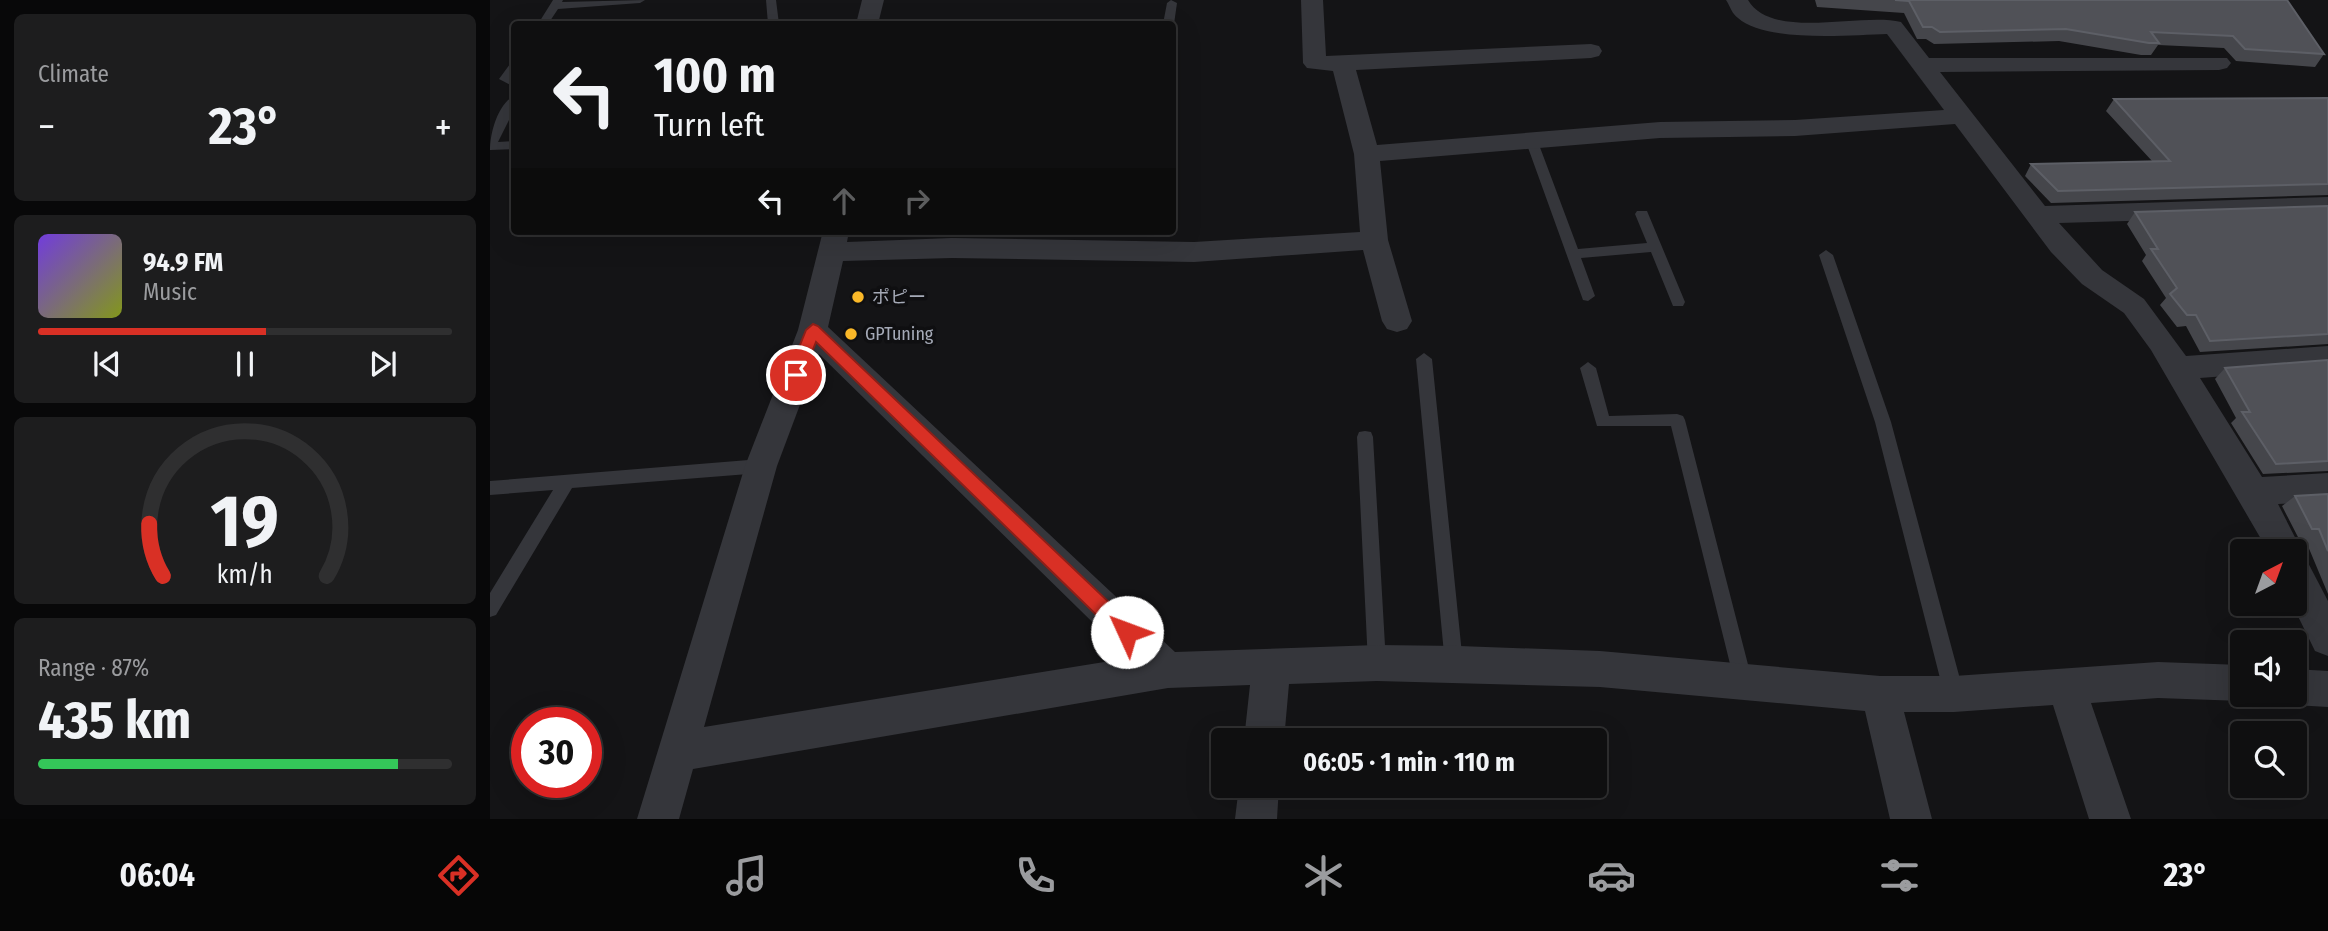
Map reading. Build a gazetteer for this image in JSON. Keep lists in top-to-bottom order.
{
  "places": ["ポピー", "GPTuning"],
  "north": "top right",
  "page": {
    "tile": [
      "Climate",
      ["Range · 87%", "435 km"]
    ],
    "turn": ["100 m", "Turn left"],
    "heat": ["−", "23°", "+"],
    "song": ["94.9 FM", "Music"],
    "limit": "30",
    "trip": "06:05 · 1 min · 110 m",
    "tabs": ["06:04", "23°"],
    "gauge": ["19", "km/h"]
  }
}
